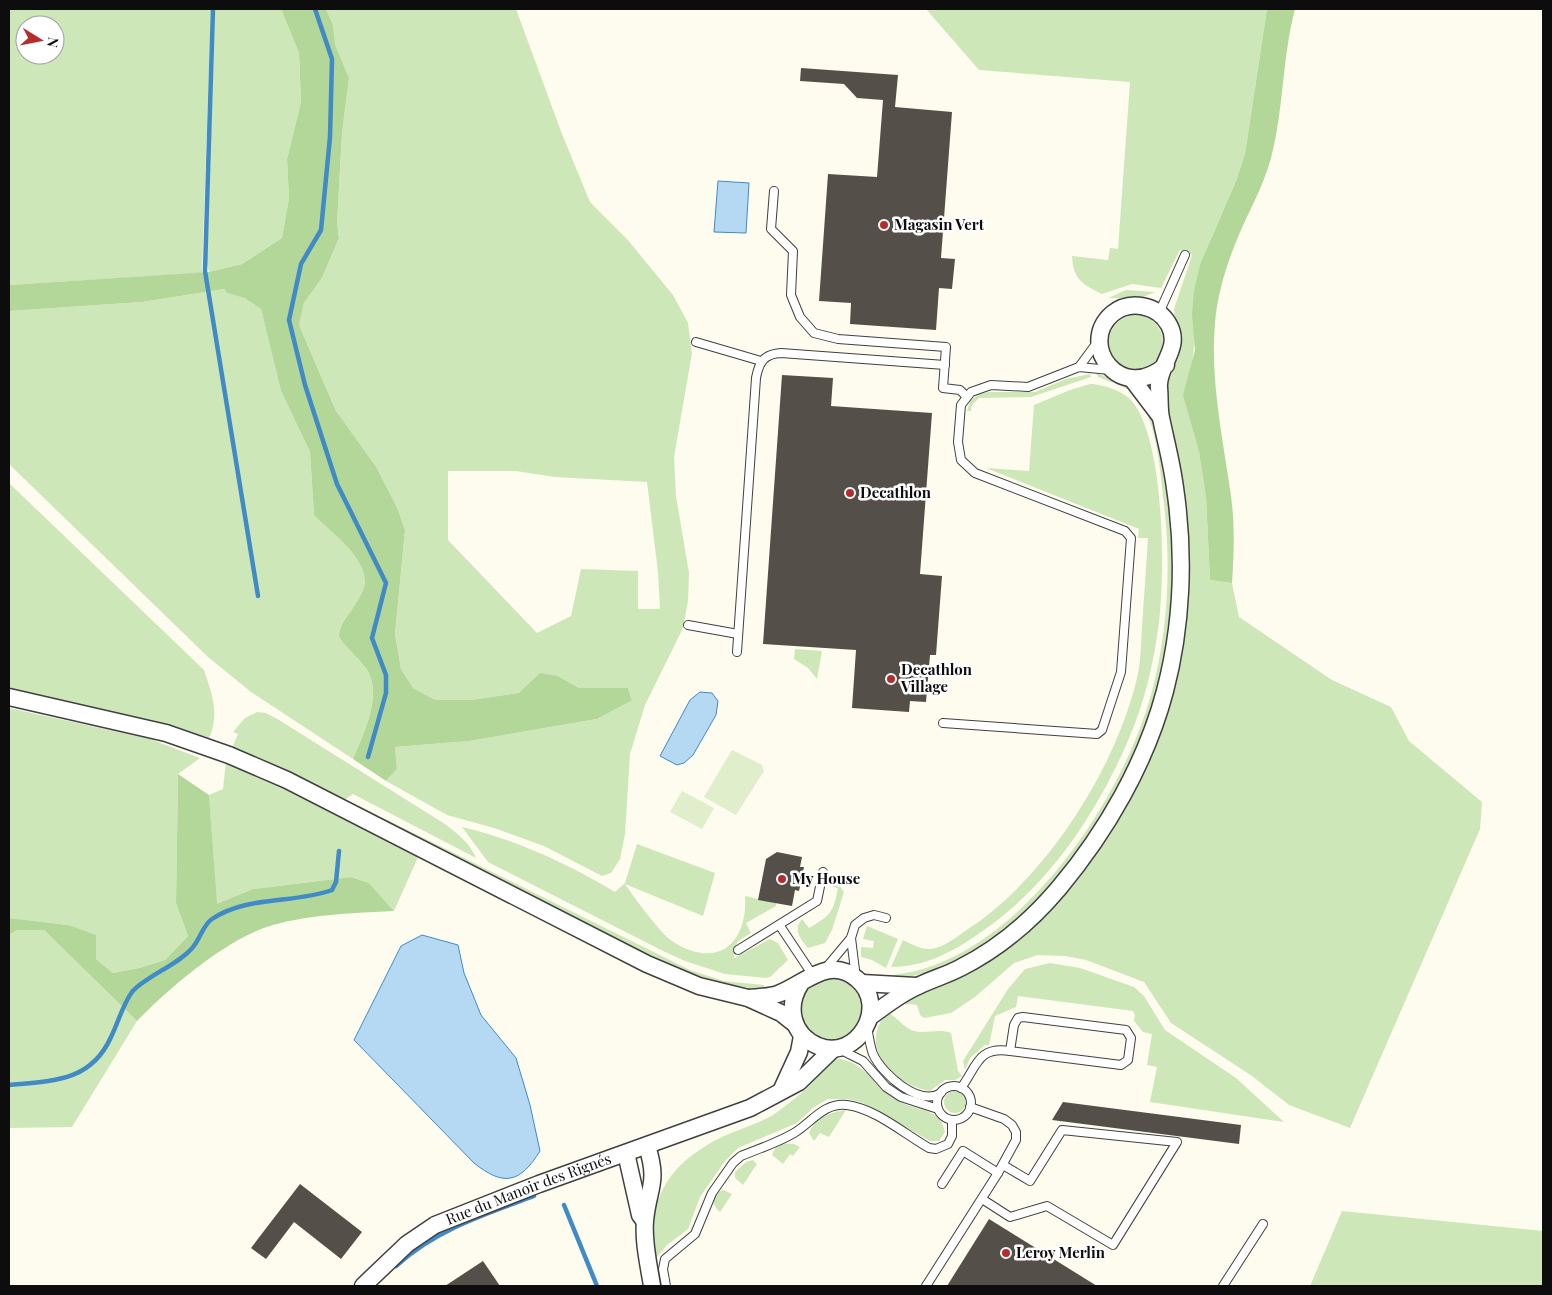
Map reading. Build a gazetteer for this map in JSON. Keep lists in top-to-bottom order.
{
  "streets": {
    "street": ["Rue du Manoir des Rignés"]
  },
  "places": [
    "Magasin Vert",
    "Decathlon",
    "Decathlon Village",
    "My House",
    "Leroy Merlin"
  ],
  "north": "right"
}
